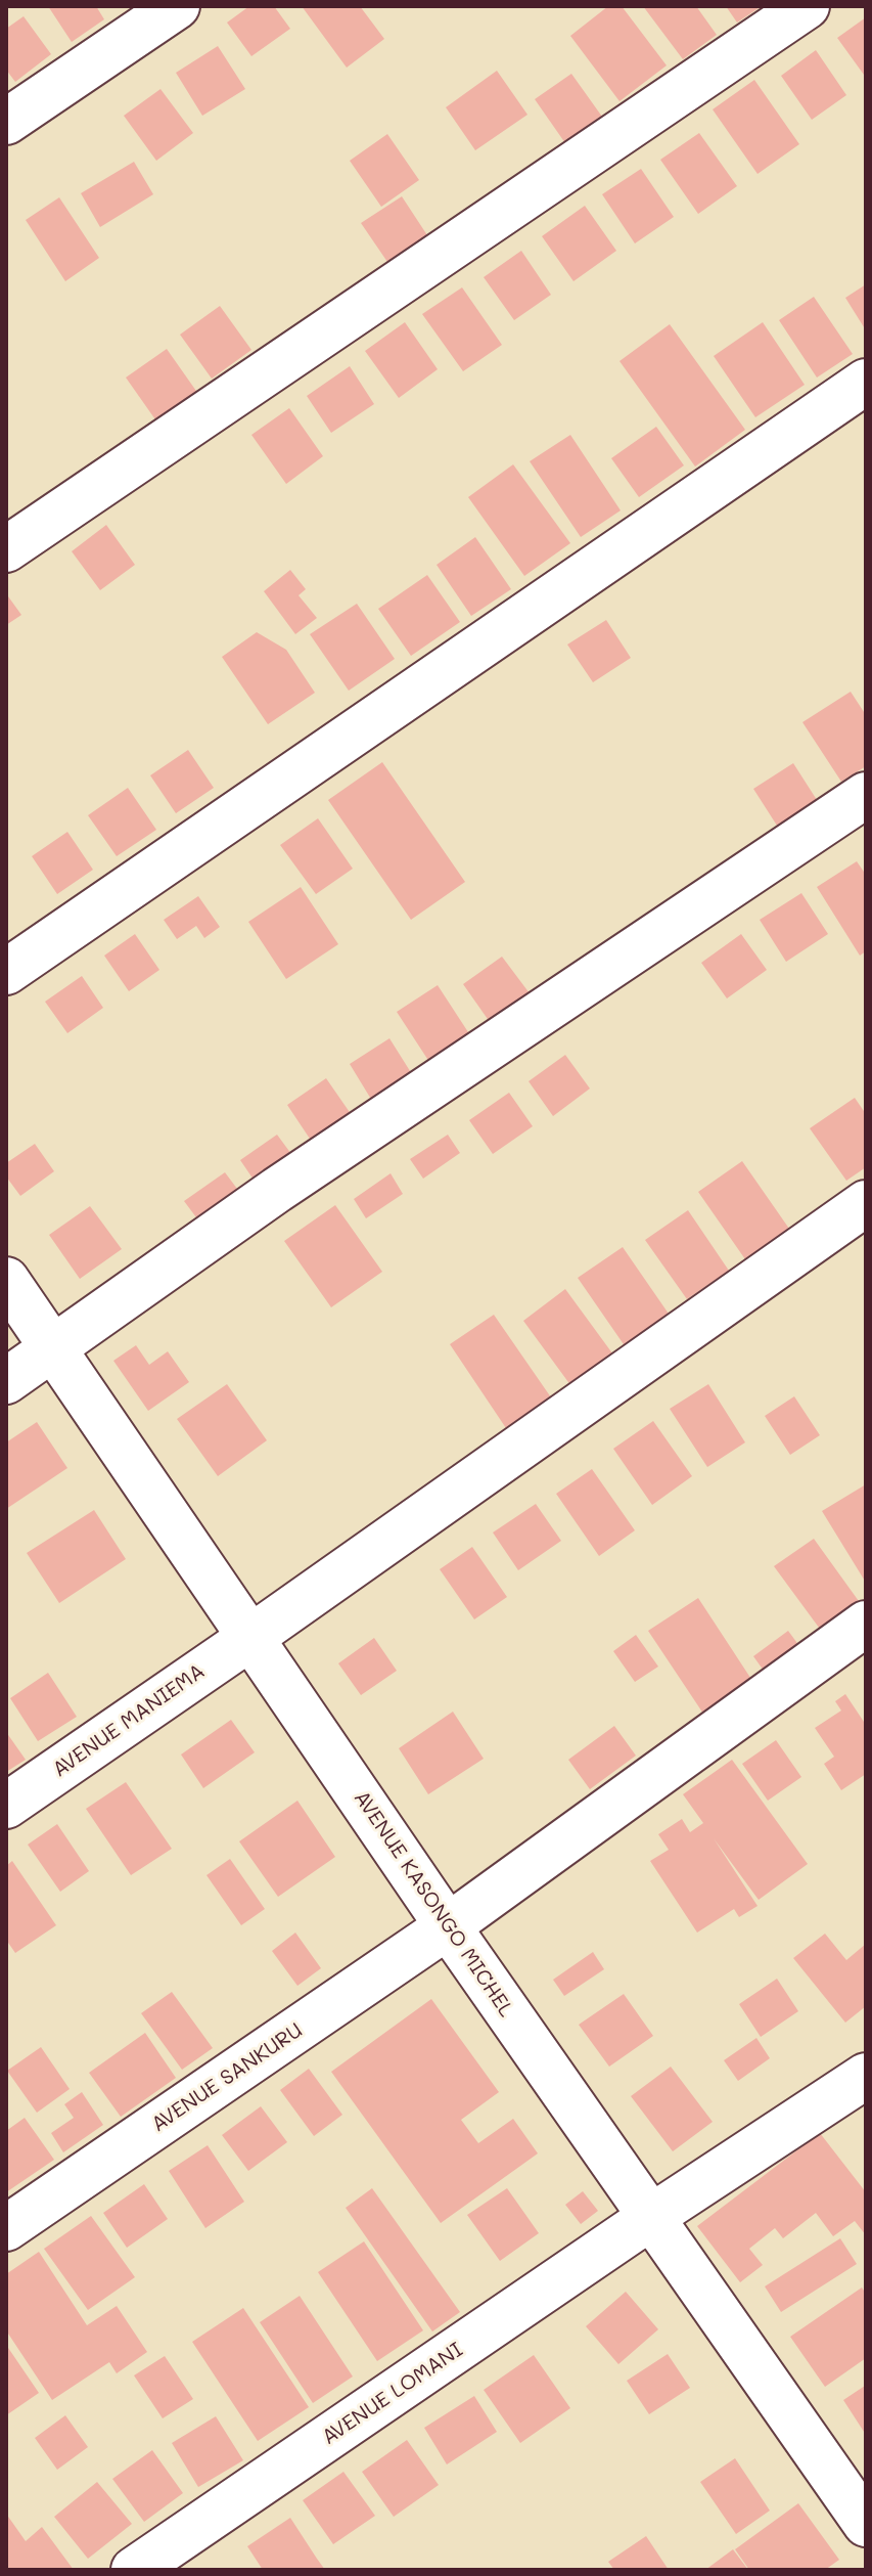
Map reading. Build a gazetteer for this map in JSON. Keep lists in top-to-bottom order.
{
  "streets": {
    "street": [
      "AVENUE MANIEMA",
      "AVENUE KASONGO MICHEL",
      "AVENUE SANKURU",
      "AVENUE LOMANI"
    ]
  },
  "crossings": [
    ["AVENUE MANIEMA", "AVENUE KASONGO MICHEL"],
    ["AVENUE KASONGO MICHEL", "AVENUE SANKURU"],
    ["AVENUE KASONGO MICHEL", "AVENUE LOMANI"]
  ]
}
